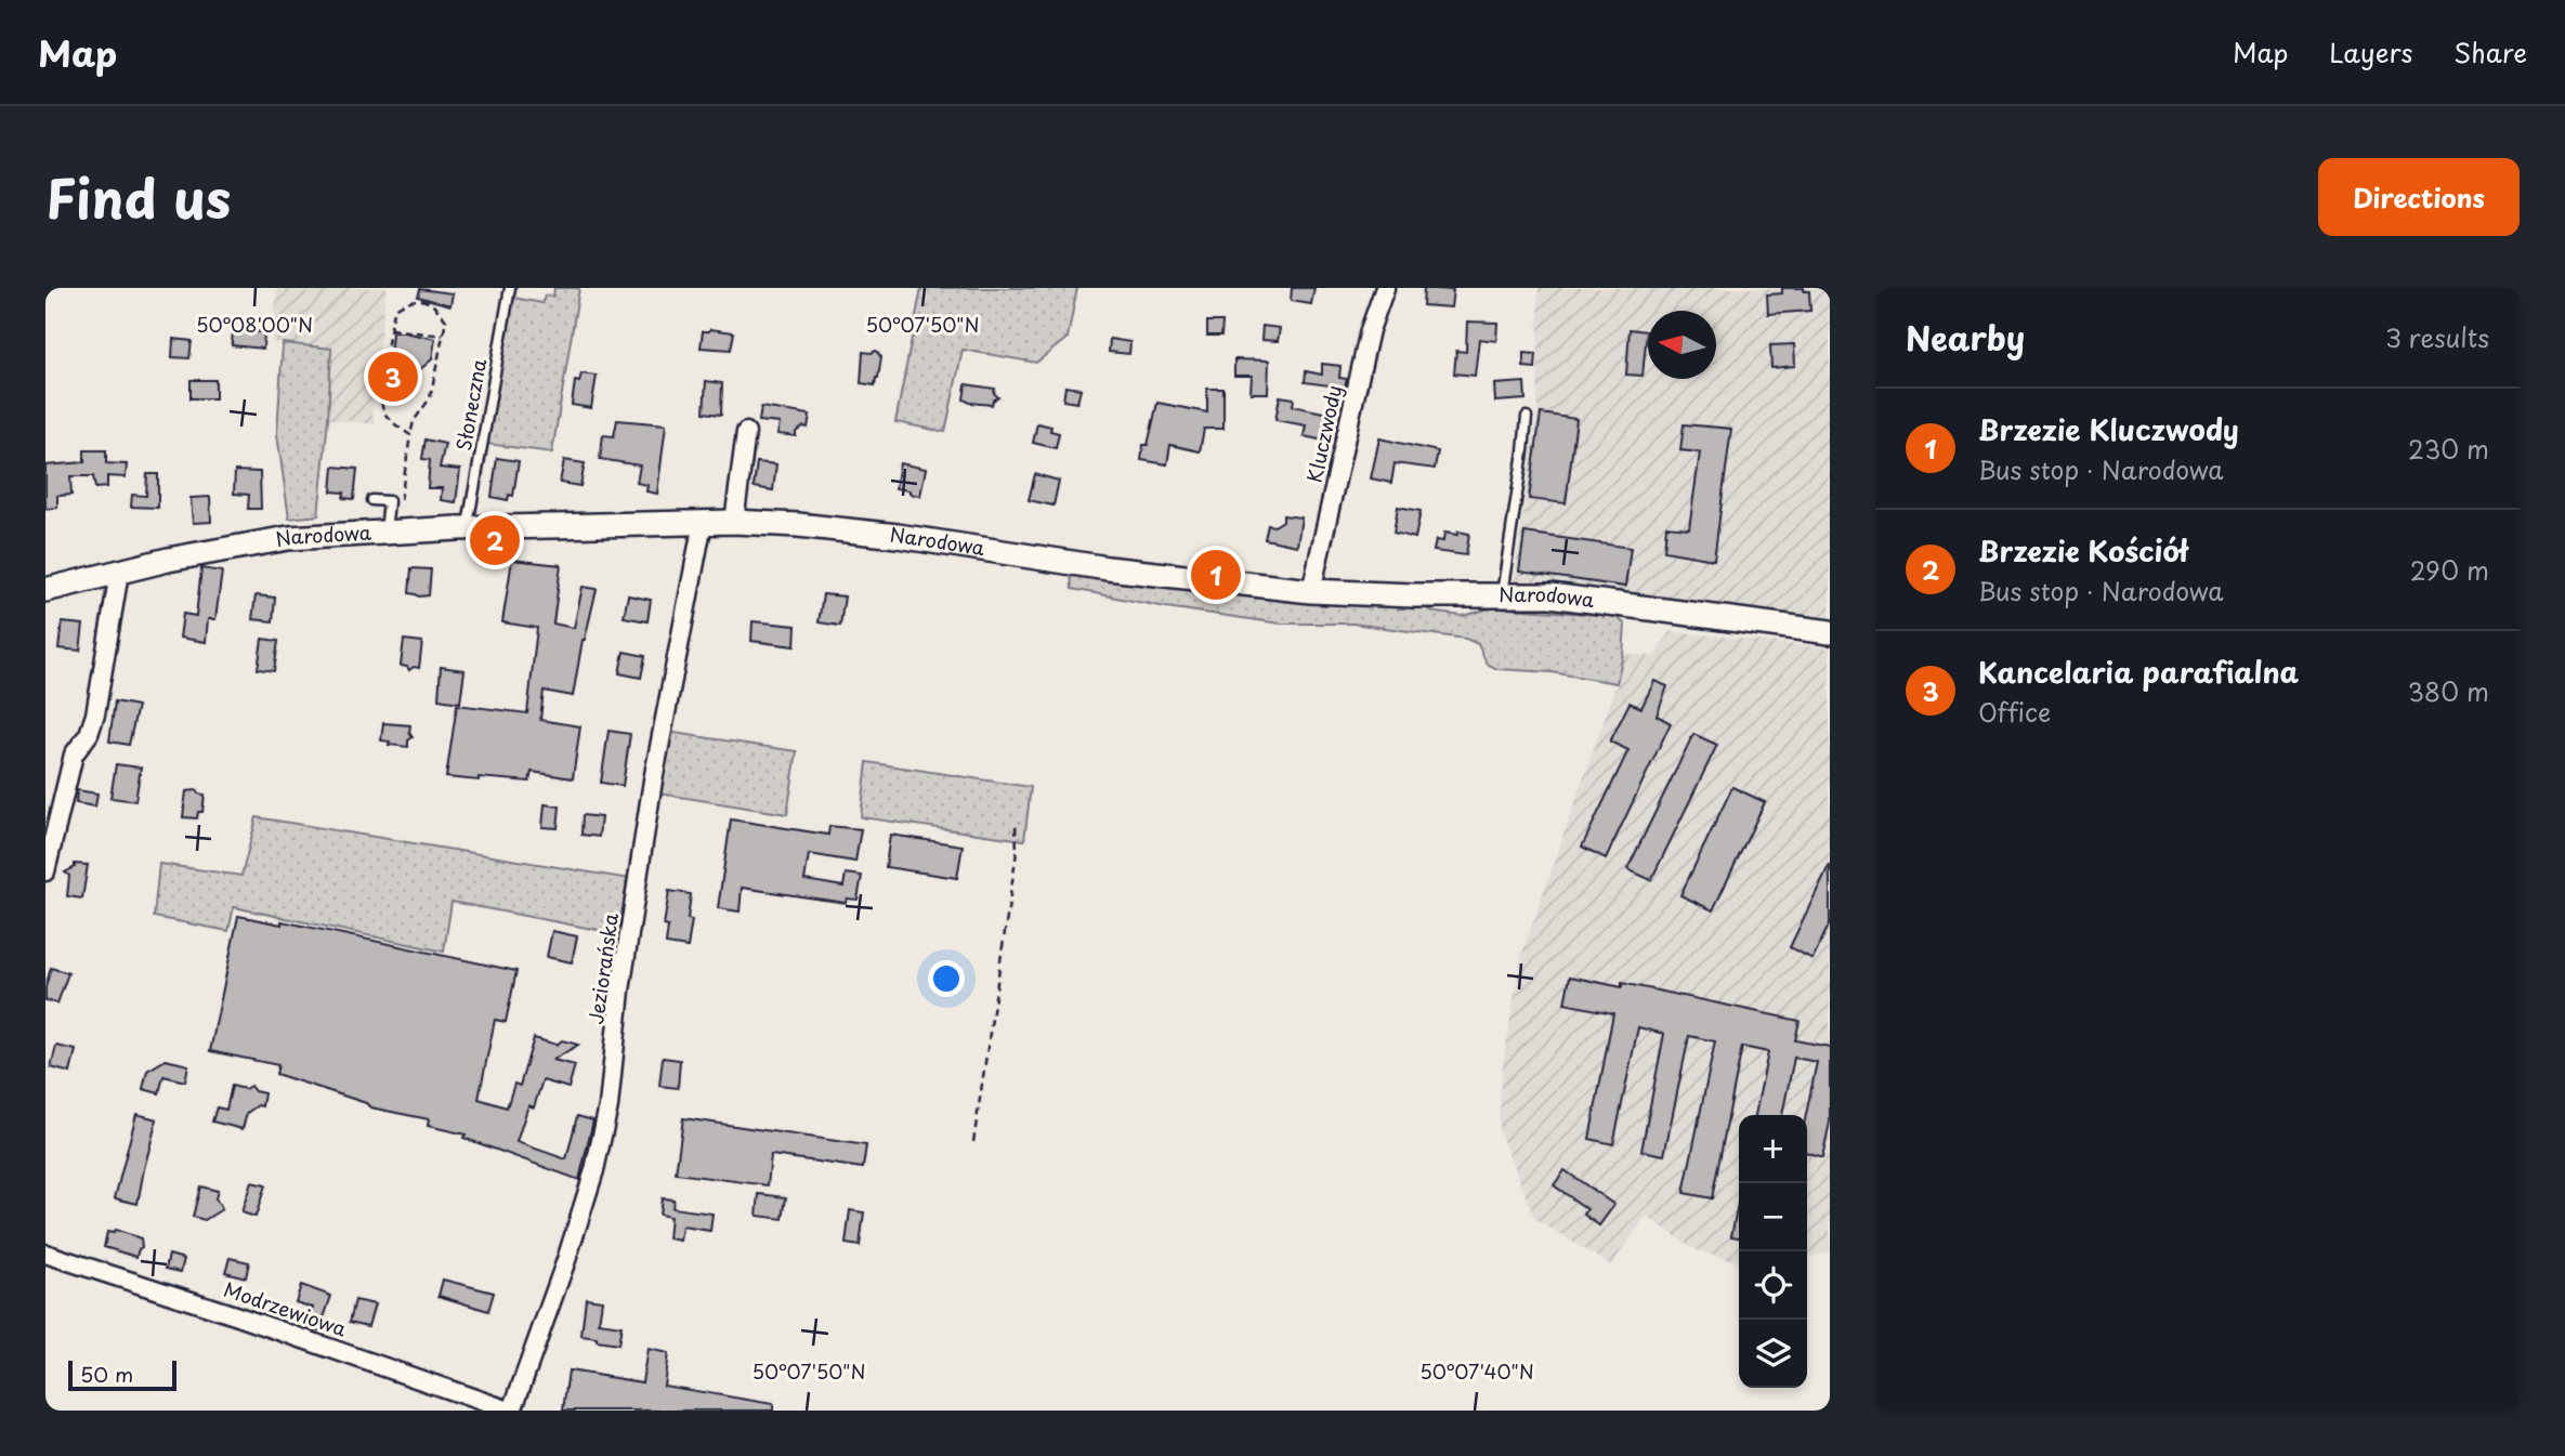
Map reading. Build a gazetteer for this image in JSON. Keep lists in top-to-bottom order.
{
  "streets": {
    "street": [
      "Kluczwody",
      "Narodowa",
      "Jeziorańska",
      "Modrzewiowa"
    ],
    "lane": ["Słoneczna"]
  },
  "crossings": [
    ["Słoneczna", "Narodowa"],
    ["Kluczwody", "Narodowa"],
    ["Narodowa", "Jeziorańska"],
    ["Jeziorańska", "Modrzewiowa"]
  ],
  "scale_bar": "50 m",
  "north": "left",
  "page": {
    "header": "Map",
    "nav": ["Map", "Layers", "Share"],
    "title": "Find us",
    "buttons": "Directions",
    "heading": ["Nearby", "3 results"],
    "pins": ["3", "2", "1"],
    "list": [
      {
        "mark": "1",
        "name": "Brzezie Kluczwody",
        "note": "Bus stop · Narodowa",
        "value": "230 m"
      },
      {
        "mark": "2",
        "name": "Brzezie Kościół",
        "note": "Bus stop · Narodowa",
        "value": "290 m"
      },
      {
        "mark": "3",
        "name": "Kancelaria parafialna",
        "note": "Office",
        "value": "380 m"
      }
    ],
    "map_buttons": ["+", "−"],
    "scale": "50 m"
  },
  "coordinates": ["50°08'00\"N", "50°07'50\"N", "50°07'40\"N"]
}
